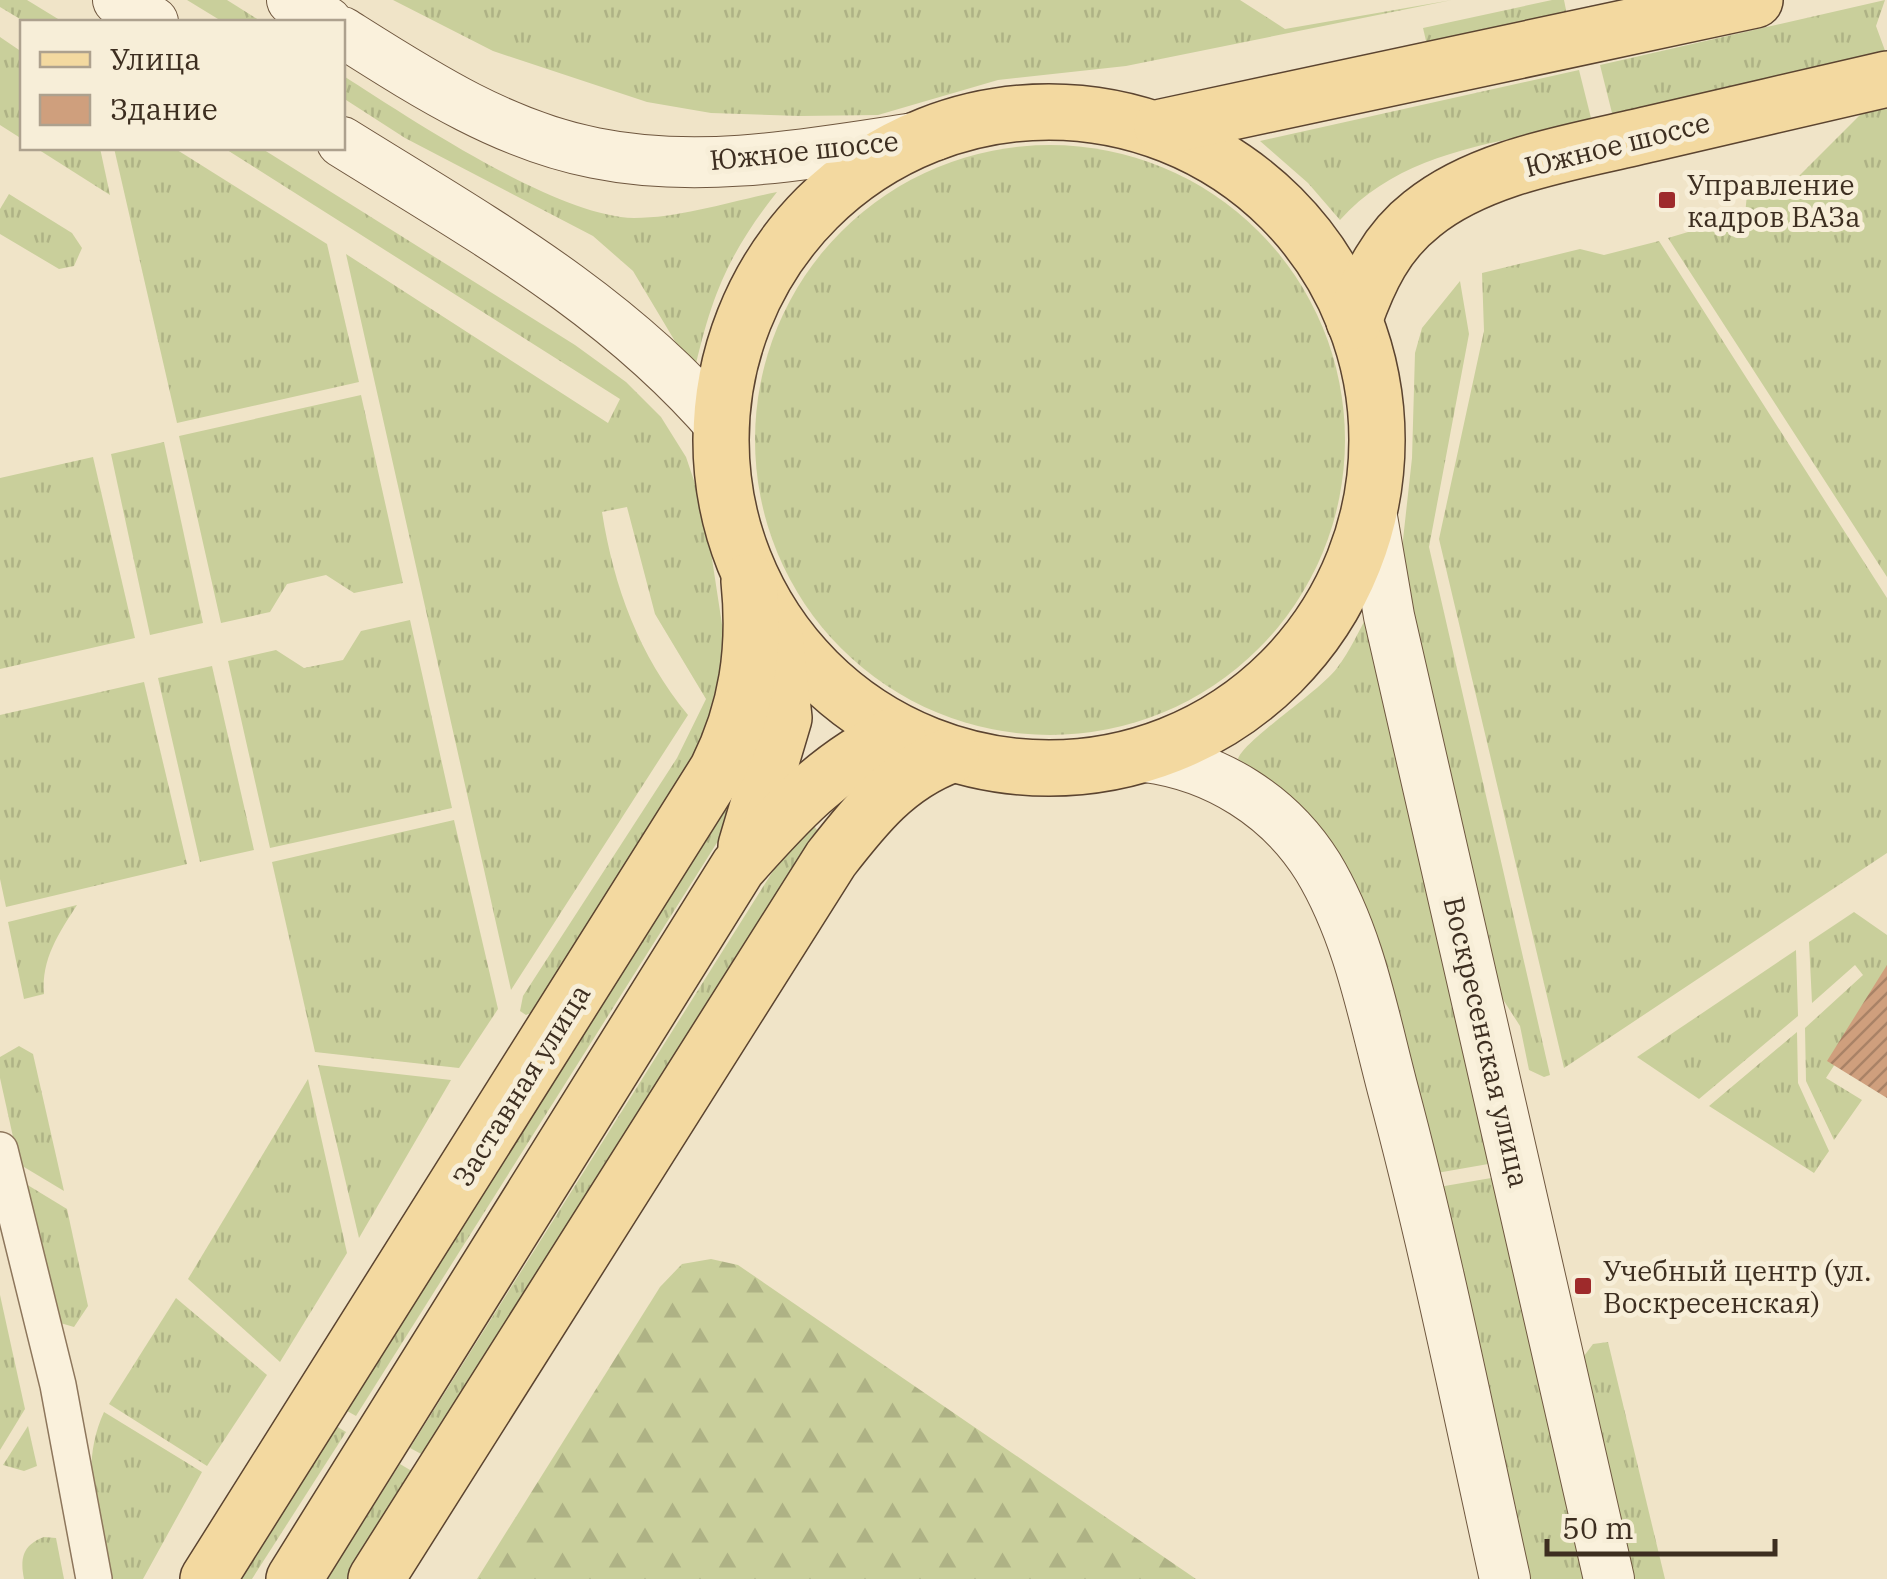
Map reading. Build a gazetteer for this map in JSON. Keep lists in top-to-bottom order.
{
  "streets": {
    "main road": ["Южное шоссе", "Воскресенская улица", "Заставная улица"]
  },
  "places": {
    "transit": ["Управление кадров ВАЗа", "Учебный центр (ул. Воскресенская)"]
  },
  "legend": ["Улица", "Здание"],
  "scale_bar": "50 m"
}
